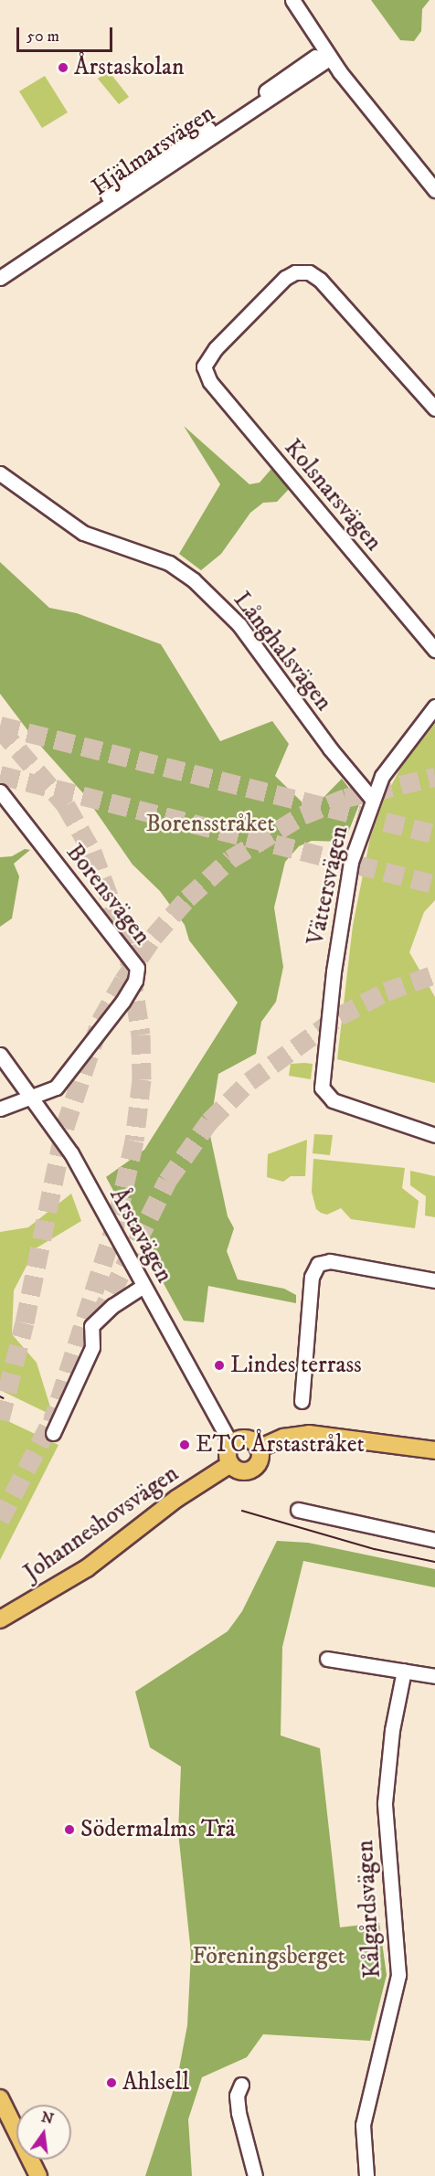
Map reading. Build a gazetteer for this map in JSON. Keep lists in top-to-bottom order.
{
  "streets": {
    "main road": ["Johanneshovsvägen"],
    "street": [
      "Hjälmarsvägen",
      "Kolsnarsvägen",
      "Långhalsvägen",
      "Vättersvägen",
      "Borensvägen",
      "Årstavägen",
      "Kålgårdsvägen"
    ]
  },
  "crossings": [
    ["Långhalsvägen", "Vättersvägen"],
    ["Borensvägen", "Årstavägen"],
    ["Årstavägen", "Johanneshovsvägen"]
  ],
  "parks": ["Borensstråket", "Föreningsberget"],
  "places": [
    "Årstaskolan",
    "Lindes terrass",
    "ETC Årstastråket",
    "Södermalms Trä",
    "Ahlsell"
  ],
  "scale_bar": "50 m",
  "north": "top"
}
